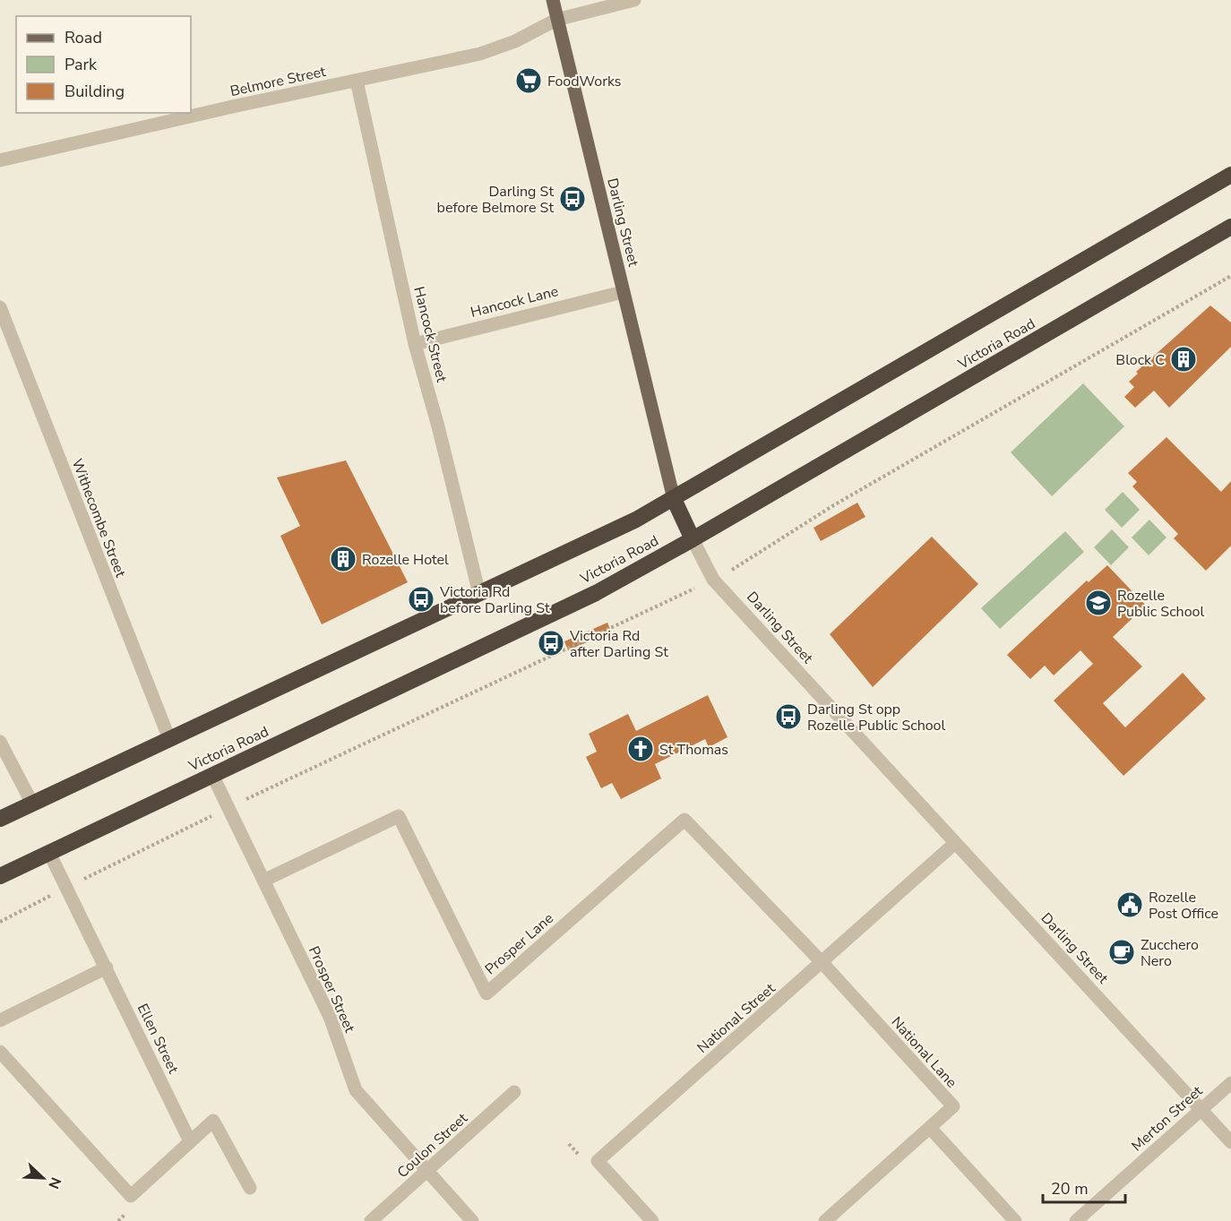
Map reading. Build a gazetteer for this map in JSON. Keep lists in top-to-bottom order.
{
  "streets": {
    "highway": ["Darling Street", "Victoria Road"],
    "street": [
      "Belmore Street",
      "Hancock Lane",
      "Hancock Street",
      "Withecombe Street",
      "Prosper Lane",
      "Prosper Street",
      "National Street",
      "Ellen Street",
      "National Lane",
      "Merton Street",
      "Coulon Street"
    ]
  },
  "crossings": [
    ["Belmore Street", "Darling Street"],
    ["Belmore Street", "Hancock Street"],
    ["Darling Street", "Hancock Lane"],
    ["Darling Street", "Victoria Road"],
    ["Darling Street", "National Street"],
    ["Darling Street", "Merton Street"],
    ["Hancock Lane", "Hancock Street"],
    ["Hancock Street", "Victoria Road"],
    ["Victoria Road", "Withecombe Street"],
    ["Victoria Road", "Prosper Street"],
    ["Victoria Road", "Ellen Street"],
    ["Prosper Lane", "Prosper Street"],
    ["Prosper Lane", "National Street"],
    ["Prosper Lane", "National Lane"],
    ["Prosper Street", "Coulon Street"],
    ["National Street", "National Lane"]
  ],
  "places": {
    "supermarket": ["FoodWorks"],
    "bus stop": [
      "Darling St before Belmore St",
      "Victoria Rd before Darling St",
      "Victoria Rd after Darling St",
      "Darling St opp Rozelle Public School"
    ],
    "building": ["Block C", "Rozelle Hotel"],
    "school or university": ["Rozelle Public School"],
    "church": ["St Thomas"],
    "public building": ["Rozelle Post Office"],
    "cafe": ["Zucchero Nero"]
  },
  "legend": ["Road", "Park", "Building"],
  "scale_bar": "20 m",
  "north": "bottom right"
}
